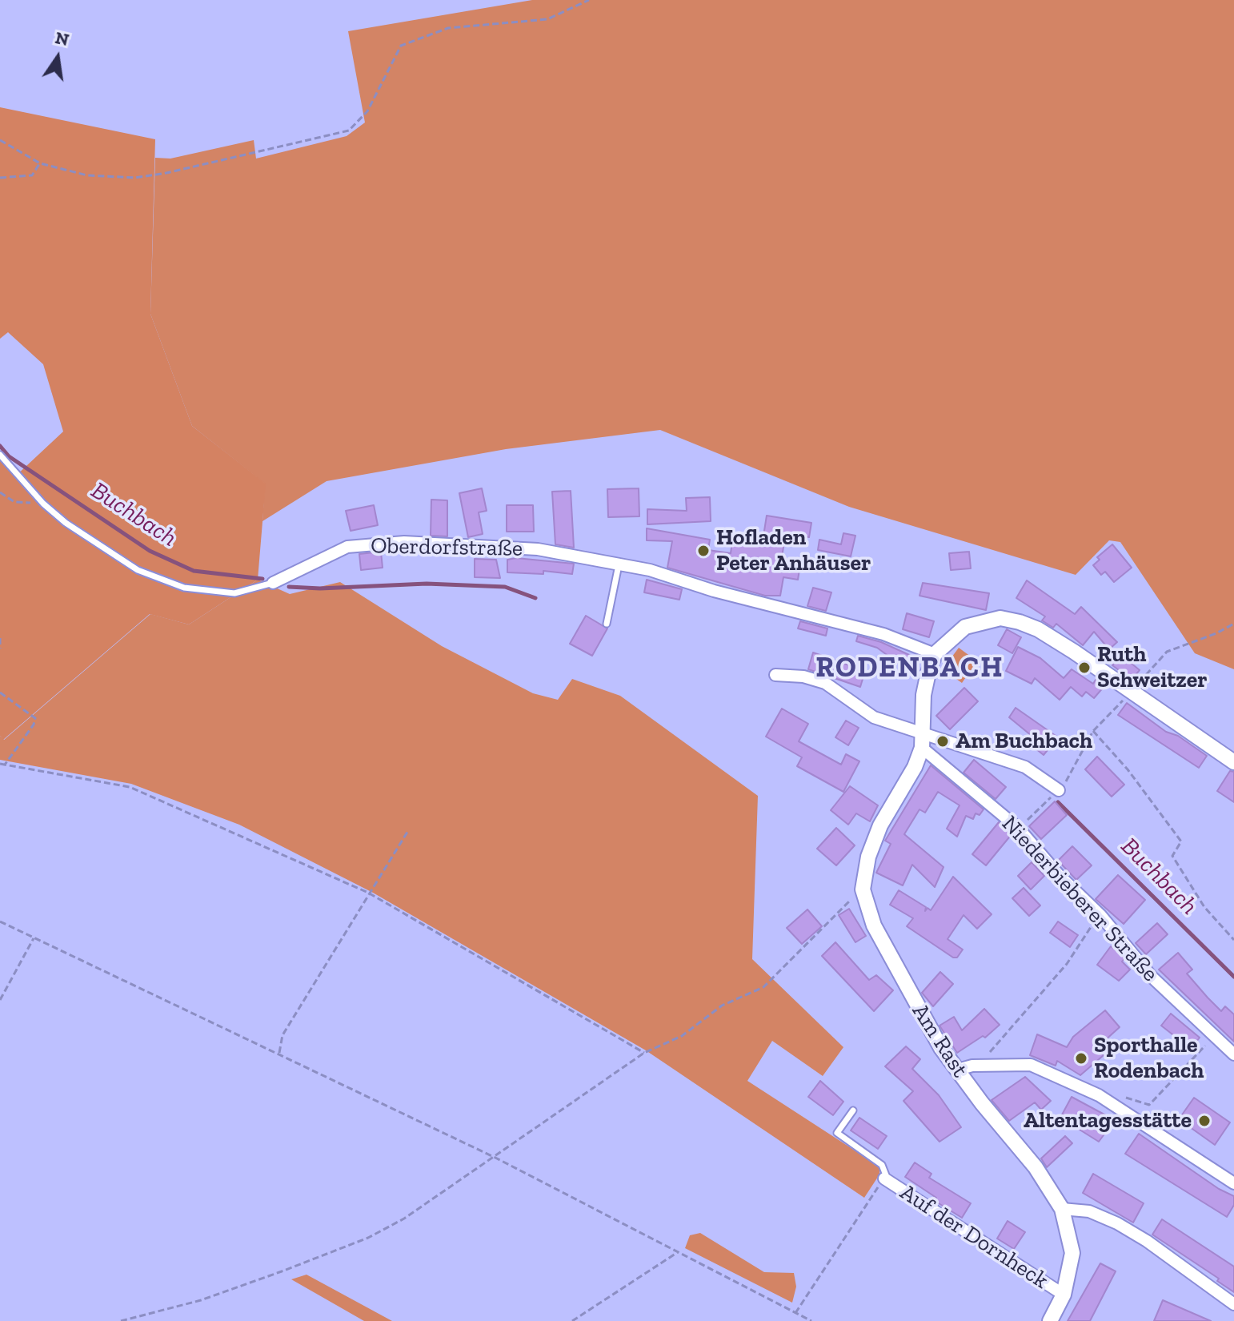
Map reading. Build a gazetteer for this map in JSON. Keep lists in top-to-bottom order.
{
  "streets": {
    "street": [
      "Oberdorfstraße",
      "Niederbieberer Straße",
      "Am Rast",
      "Auf der Dornheck"
    ]
  },
  "crossings": [
    ["Niederbieberer Straße", "Am Rast"],
    ["Am Rast", "Auf der Dornheck"]
  ],
  "districts": ["RODENBACH"],
  "water": ["Buchbach"],
  "places": [
    "Hofladen Peter Anhäuser",
    "Ruth Schweitzer",
    "Am Buchbach",
    "Sporthalle Rodenbach",
    "Altentagesstätte"
  ],
  "north": "top"
}
